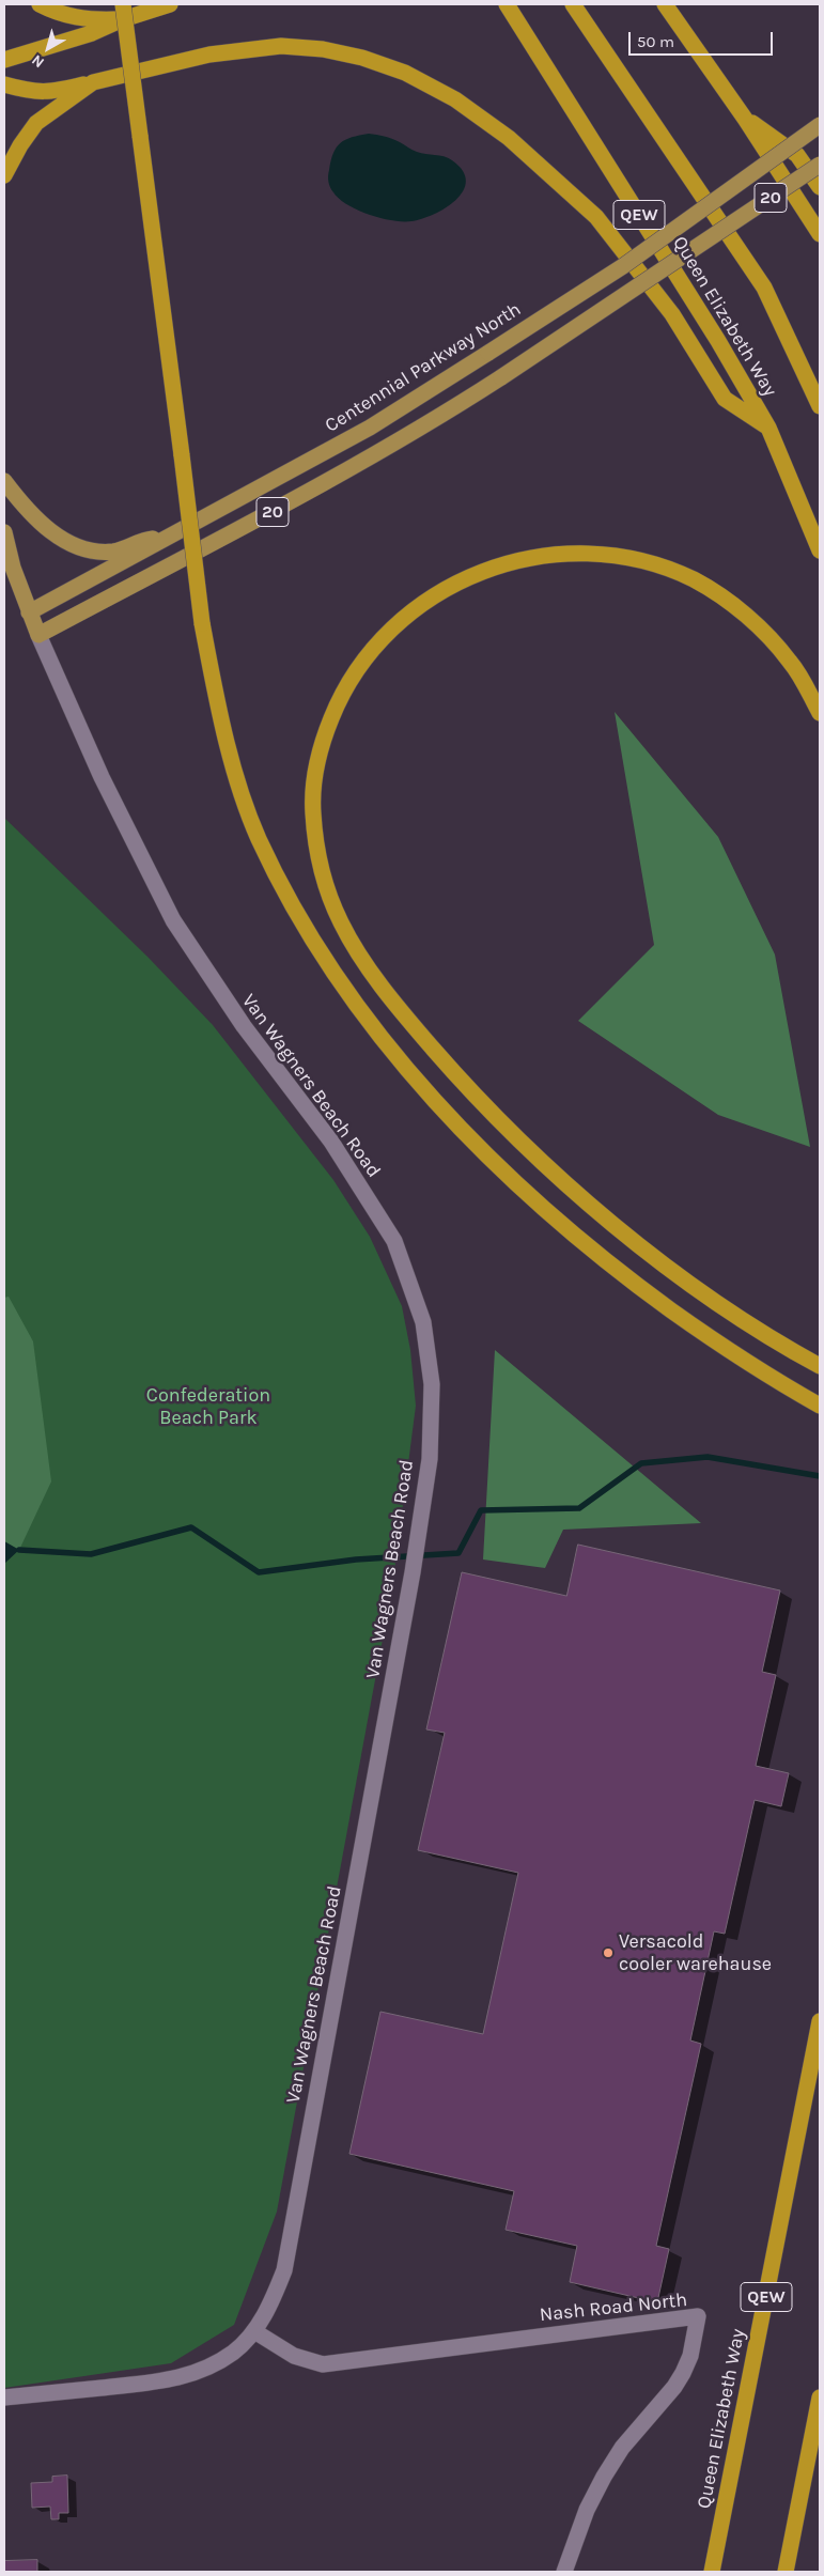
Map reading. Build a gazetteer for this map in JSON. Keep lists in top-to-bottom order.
{
  "streets": {
    "highway": ["QEW", "Queen Elizabeth Way"],
    "main road": ["20", "Centennial Parkway North"],
    "street": ["Van Wagners Beach Road", "Nash Road North"]
  },
  "crossings": [
    ["20", "Van Wagners Beach Road"],
    ["Van Wagners Beach Road", "Nash Road North"]
  ],
  "parks": ["Confederation Beach Park"],
  "places": ["Versacold cooler warehause"],
  "scale_bar": "50 m",
  "north": "bottom left"
}
